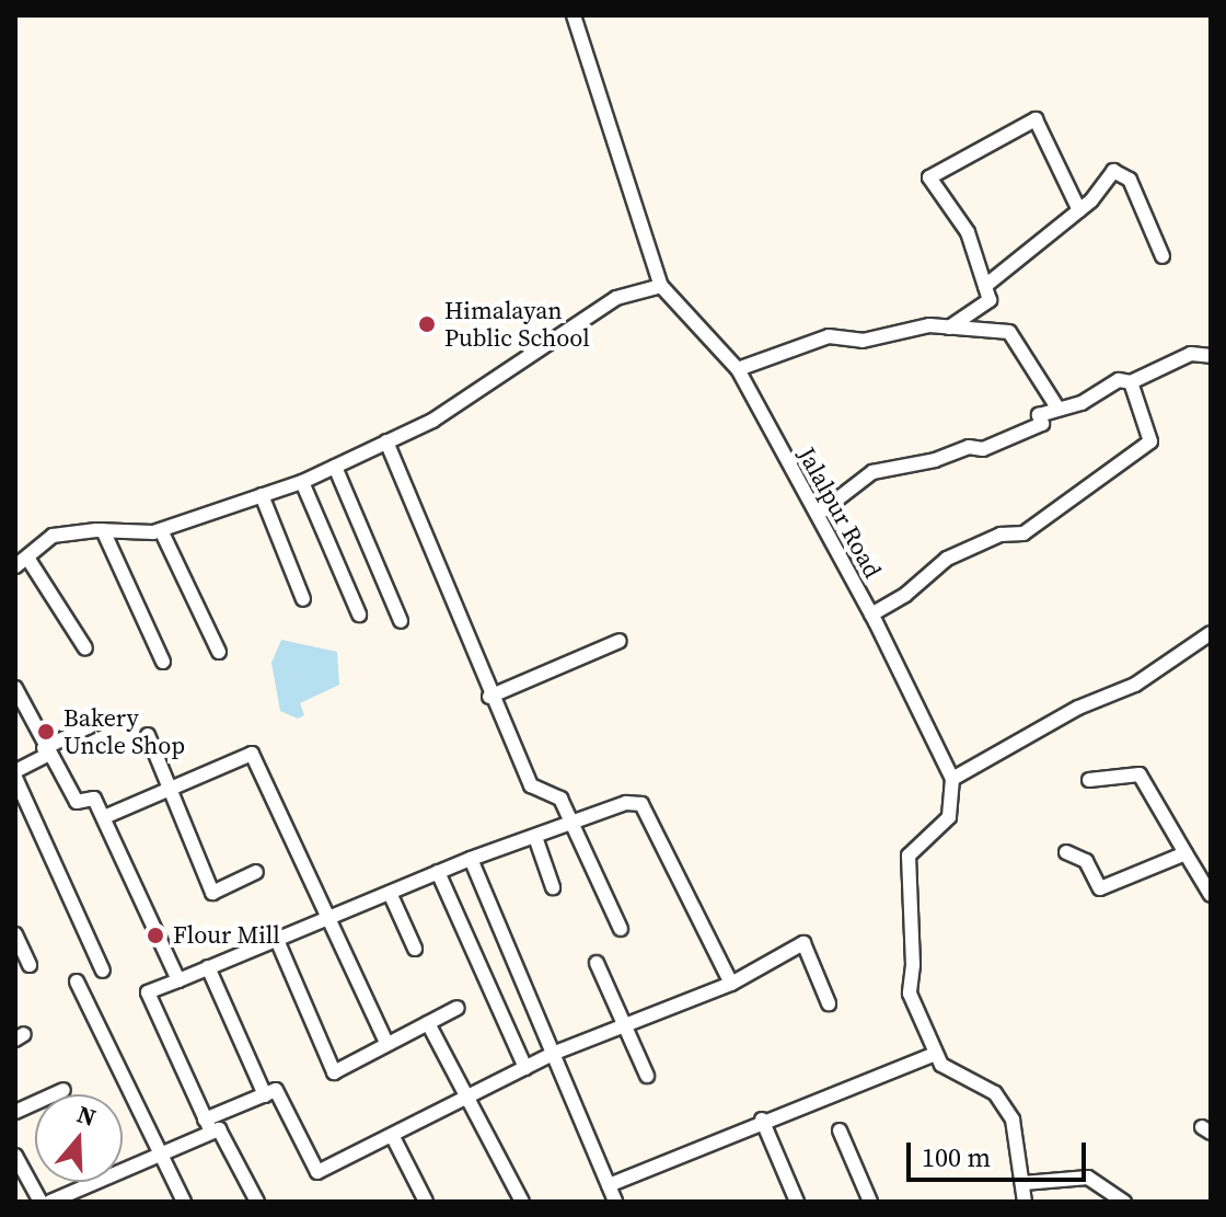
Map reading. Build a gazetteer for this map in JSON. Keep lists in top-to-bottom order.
{
  "streets": {
    "street": ["Jalalpur Road"]
  },
  "places": ["Himalayan Public School", "Bakery Uncle Shop", "Flour Mill"],
  "scale_bar": "100 m",
  "north": "top"
}
